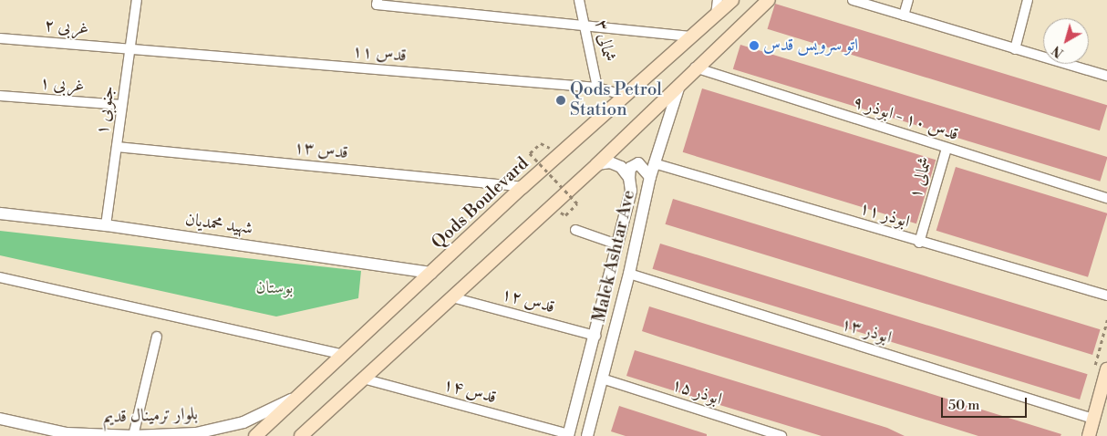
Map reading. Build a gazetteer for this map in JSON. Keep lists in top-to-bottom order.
{
  "streets": {
    "main road": ["Qods Boulevard"],
    "street": [
      "غربی ۲",
      "شمالی ۳",
      "قدس ۱۱",
      "غربی ۱",
      "۱ جنوبی",
      "قدس ۱۰ - ابوذر ۹",
      "قدس ۱۳",
      "شمالی ۱",
      "ابوذر ۱۱",
      "شهید محمدیان",
      "Malek Ashtar Ave",
      "قدس ۱۲",
      "ابوذر ۱۳",
      "قدس ۱۴",
      "ابوذر ۱۵",
      "بلوار ترمینال قدیم"
    ]
  },
  "crossings": [
    ["غربی ۲", "قدس ۱۱"],
    ["غربی ۲", "۱ جنوبی"],
    ["شمالی ۳", "قدس ۱۱"],
    ["قدس ۱۱", "۱ جنوبی"],
    ["قدس ۱۱", "Qods Boulevard"],
    ["غربی ۱", "۱ جنوبی"],
    ["۱ جنوبی", "قدس ۱۳"],
    ["۱ جنوبی", "شهید محمدیان"],
    ["قدس ۱۰ - ابوذر ۹", "شمالی ۱"],
    ["قدس ۱۳", "Qods Boulevard"],
    ["شمالی ۱", "ابوذر ۱۱"],
    ["Qods Boulevard", "شهید محمدیان"],
    ["Qods Boulevard", "بلوار ترمینال قدیم"],
    ["ابوذر ۱۱", "Malek Ashtar Ave"],
    ["Malek Ashtar Ave", "قدس ۱۲"],
    ["Malek Ashtar Ave", "ابوذر ۱۳"],
    ["Malek Ashtar Ave", "قدس ۱۴"],
    ["Malek Ashtar Ave", "ابوذر ۱۵"]
  ],
  "parks": ["بوستان"],
  "places": ["اتو سرویس قدس", "Qods Petrol Station"],
  "scale_bar": "50 m",
  "north": "bottom left"
}
